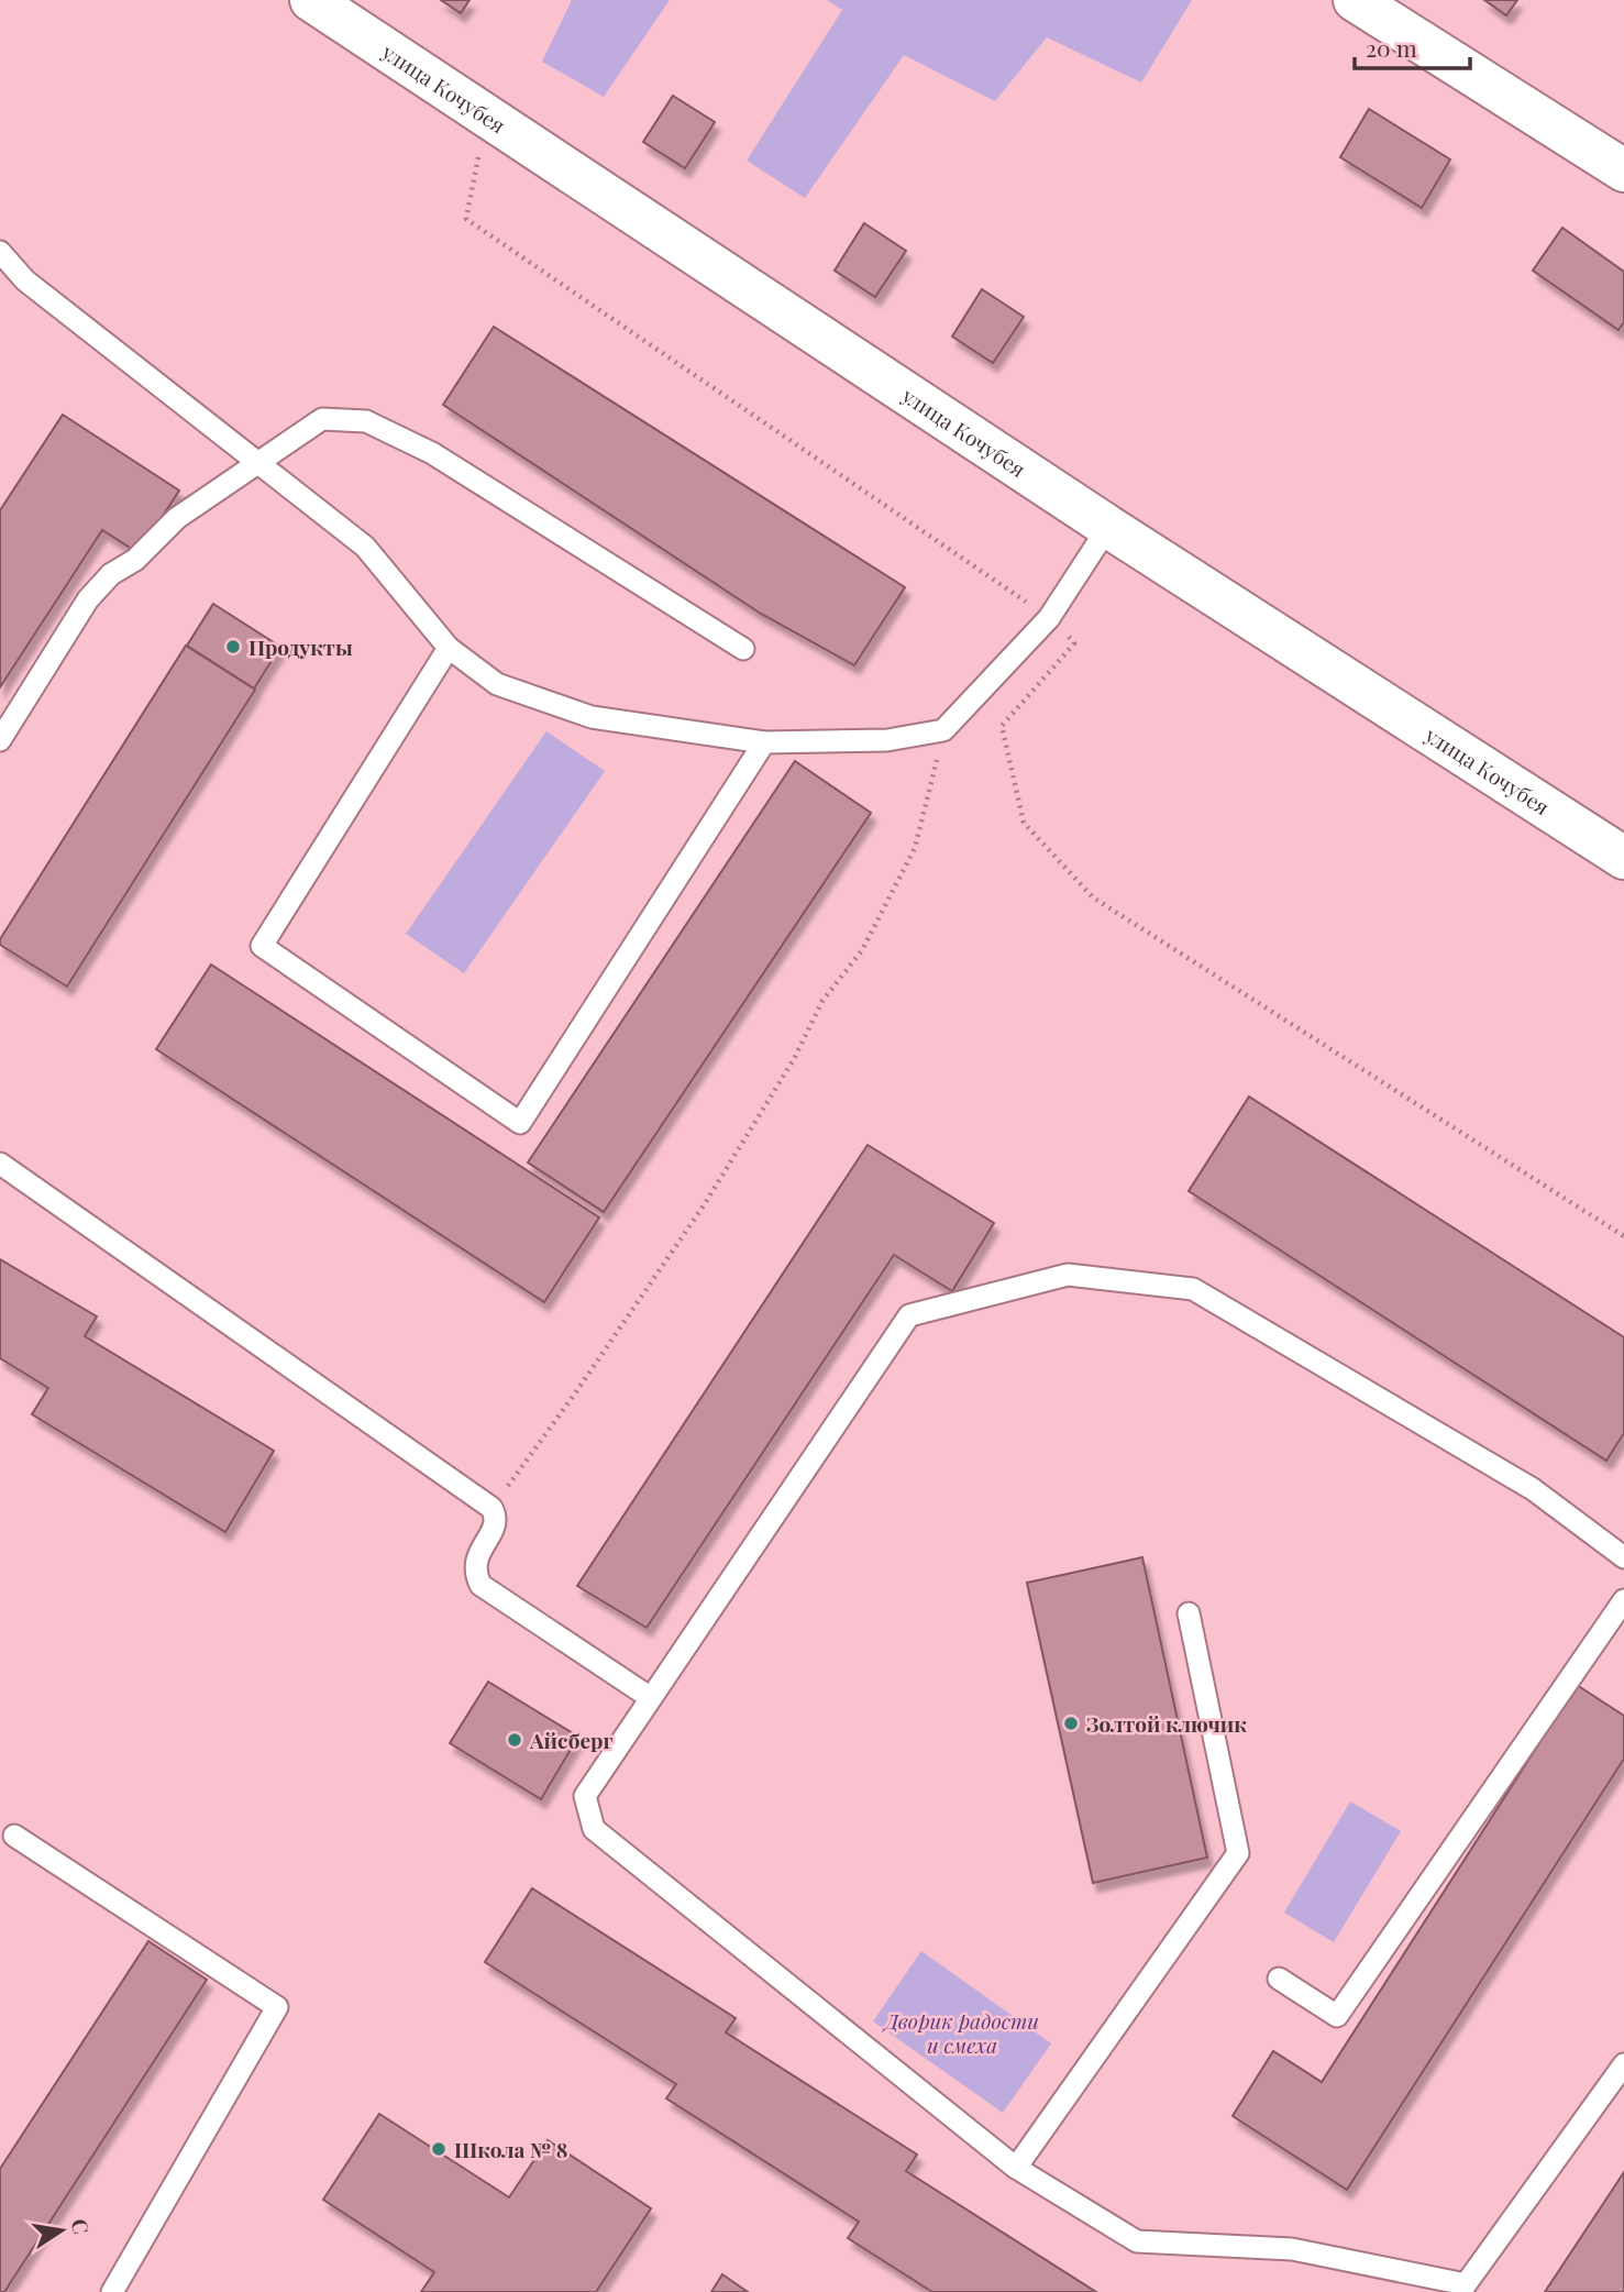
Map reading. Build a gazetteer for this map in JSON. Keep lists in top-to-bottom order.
{
  "streets": {
    "street": ["улица Кочубея"]
  },
  "parks": ["Дворик радости и смеха"],
  "places": [
    "Продукты",
    "Золтой ключик",
    "Айсберг",
    "Школа № 8"
  ],
  "scale_bar": "20 m",
  "north": "right"
}
